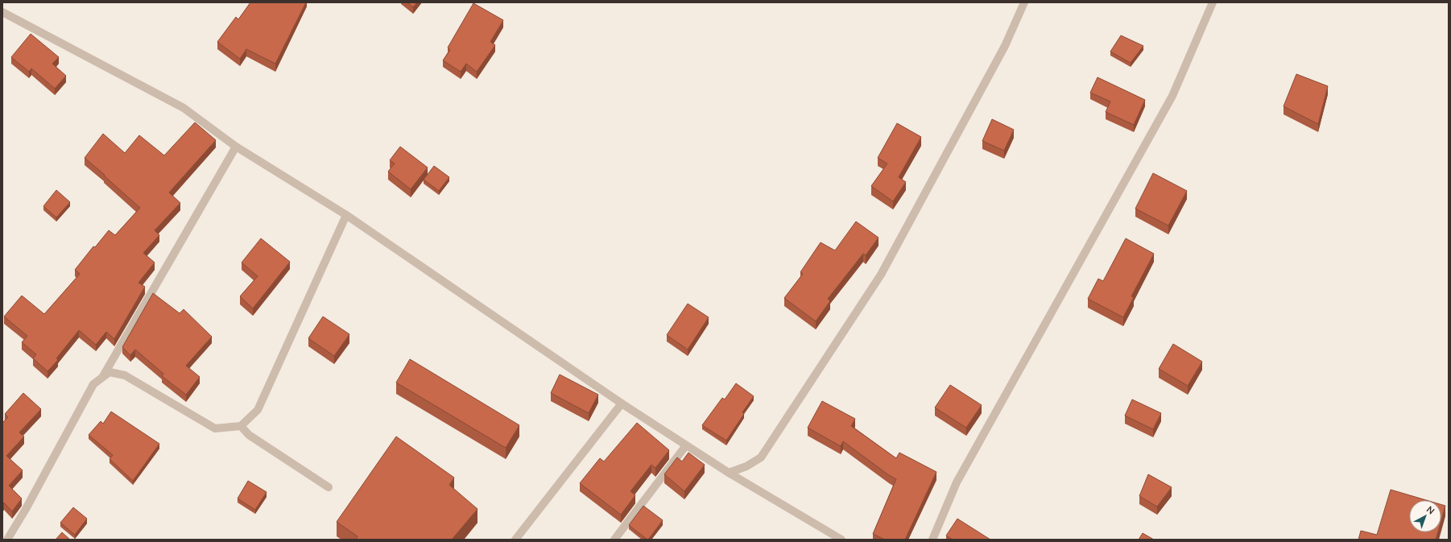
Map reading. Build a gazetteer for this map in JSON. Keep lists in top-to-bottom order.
{
  "north": "top right"
}
